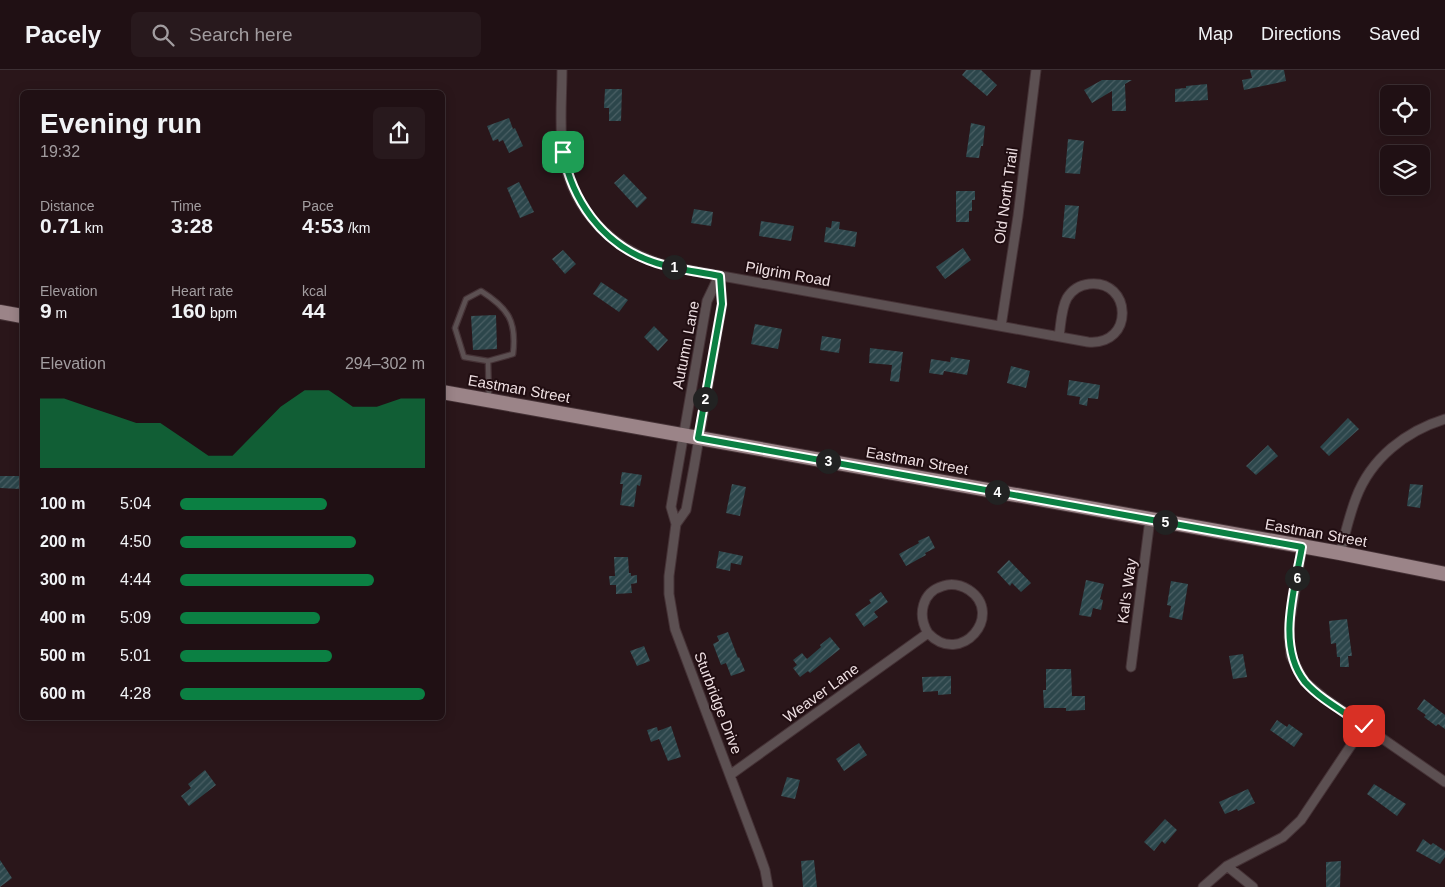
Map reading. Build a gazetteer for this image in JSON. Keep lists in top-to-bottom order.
{
  "streets": {
    "main road": ["Eastman Street"],
    "street": [
      "Old North Trail",
      "Pilgrim Road",
      "Autumn Lane",
      "Kal's Way",
      "Weaver Lane",
      "Sturbridge Drive"
    ]
  },
  "crossings": [
    ["Old North Trail", "Pilgrim Road"],
    ["Pilgrim Road", "Autumn Lane"],
    ["Autumn Lane", "Eastman Street"],
    ["Autumn Lane", "Sturbridge Drive"],
    ["Eastman Street", "Kal's Way"],
    ["Eastman Street", "Sturbridge Drive"],
    ["Weaver Lane", "Sturbridge Drive"]
  ],
  "page": {
    "header": "Pacely",
    "search": "Search here",
    "nav": ["Map", "Directions", "Saved"],
    "heading": ["Evening run", "19:32"],
    "stats": [
      ["Distance", "0.71 km"],
      ["Time", "3:28"],
      ["Pace", "4:53 /km"],
      ["Elevation", "9 m"],
      ["Heart rate", "160 bpm"],
      ["kcal", "44"]
    ],
    "pins": [
      "1",
      "2",
      "3",
      "4",
      "5",
      "6"
    ],
    "chart": ["Elevation", "294–302 m"],
    "list": [
      {
        "name": "100 m",
        "note": "5:04"
      },
      {
        "name": "200 m",
        "note": "4:50"
      },
      {
        "name": "300 m",
        "note": "4:44"
      },
      {
        "name": "400 m",
        "note": "5:09"
      },
      {
        "name": "500 m",
        "note": "5:01"
      },
      {
        "name": "600 m",
        "note": "4:28"
      }
    ]
  }
}
